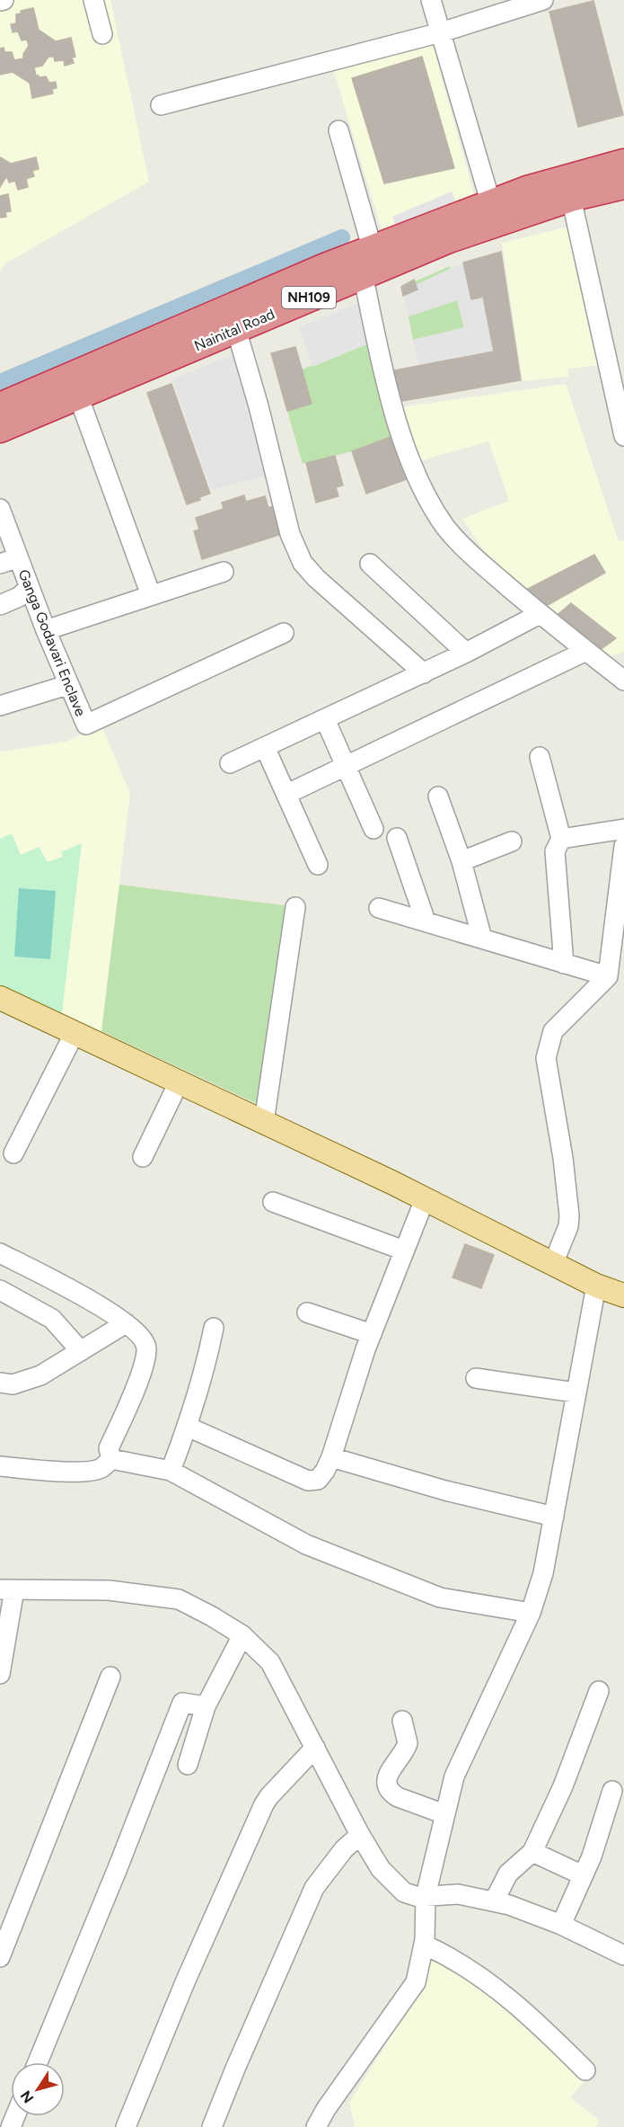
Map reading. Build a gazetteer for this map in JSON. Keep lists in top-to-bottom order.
{
  "streets": {
    "highway": ["NH109", "Nainital Road"],
    "street": ["Ganga Godavari Enclave"]
  },
  "north": "bottom left"
}
